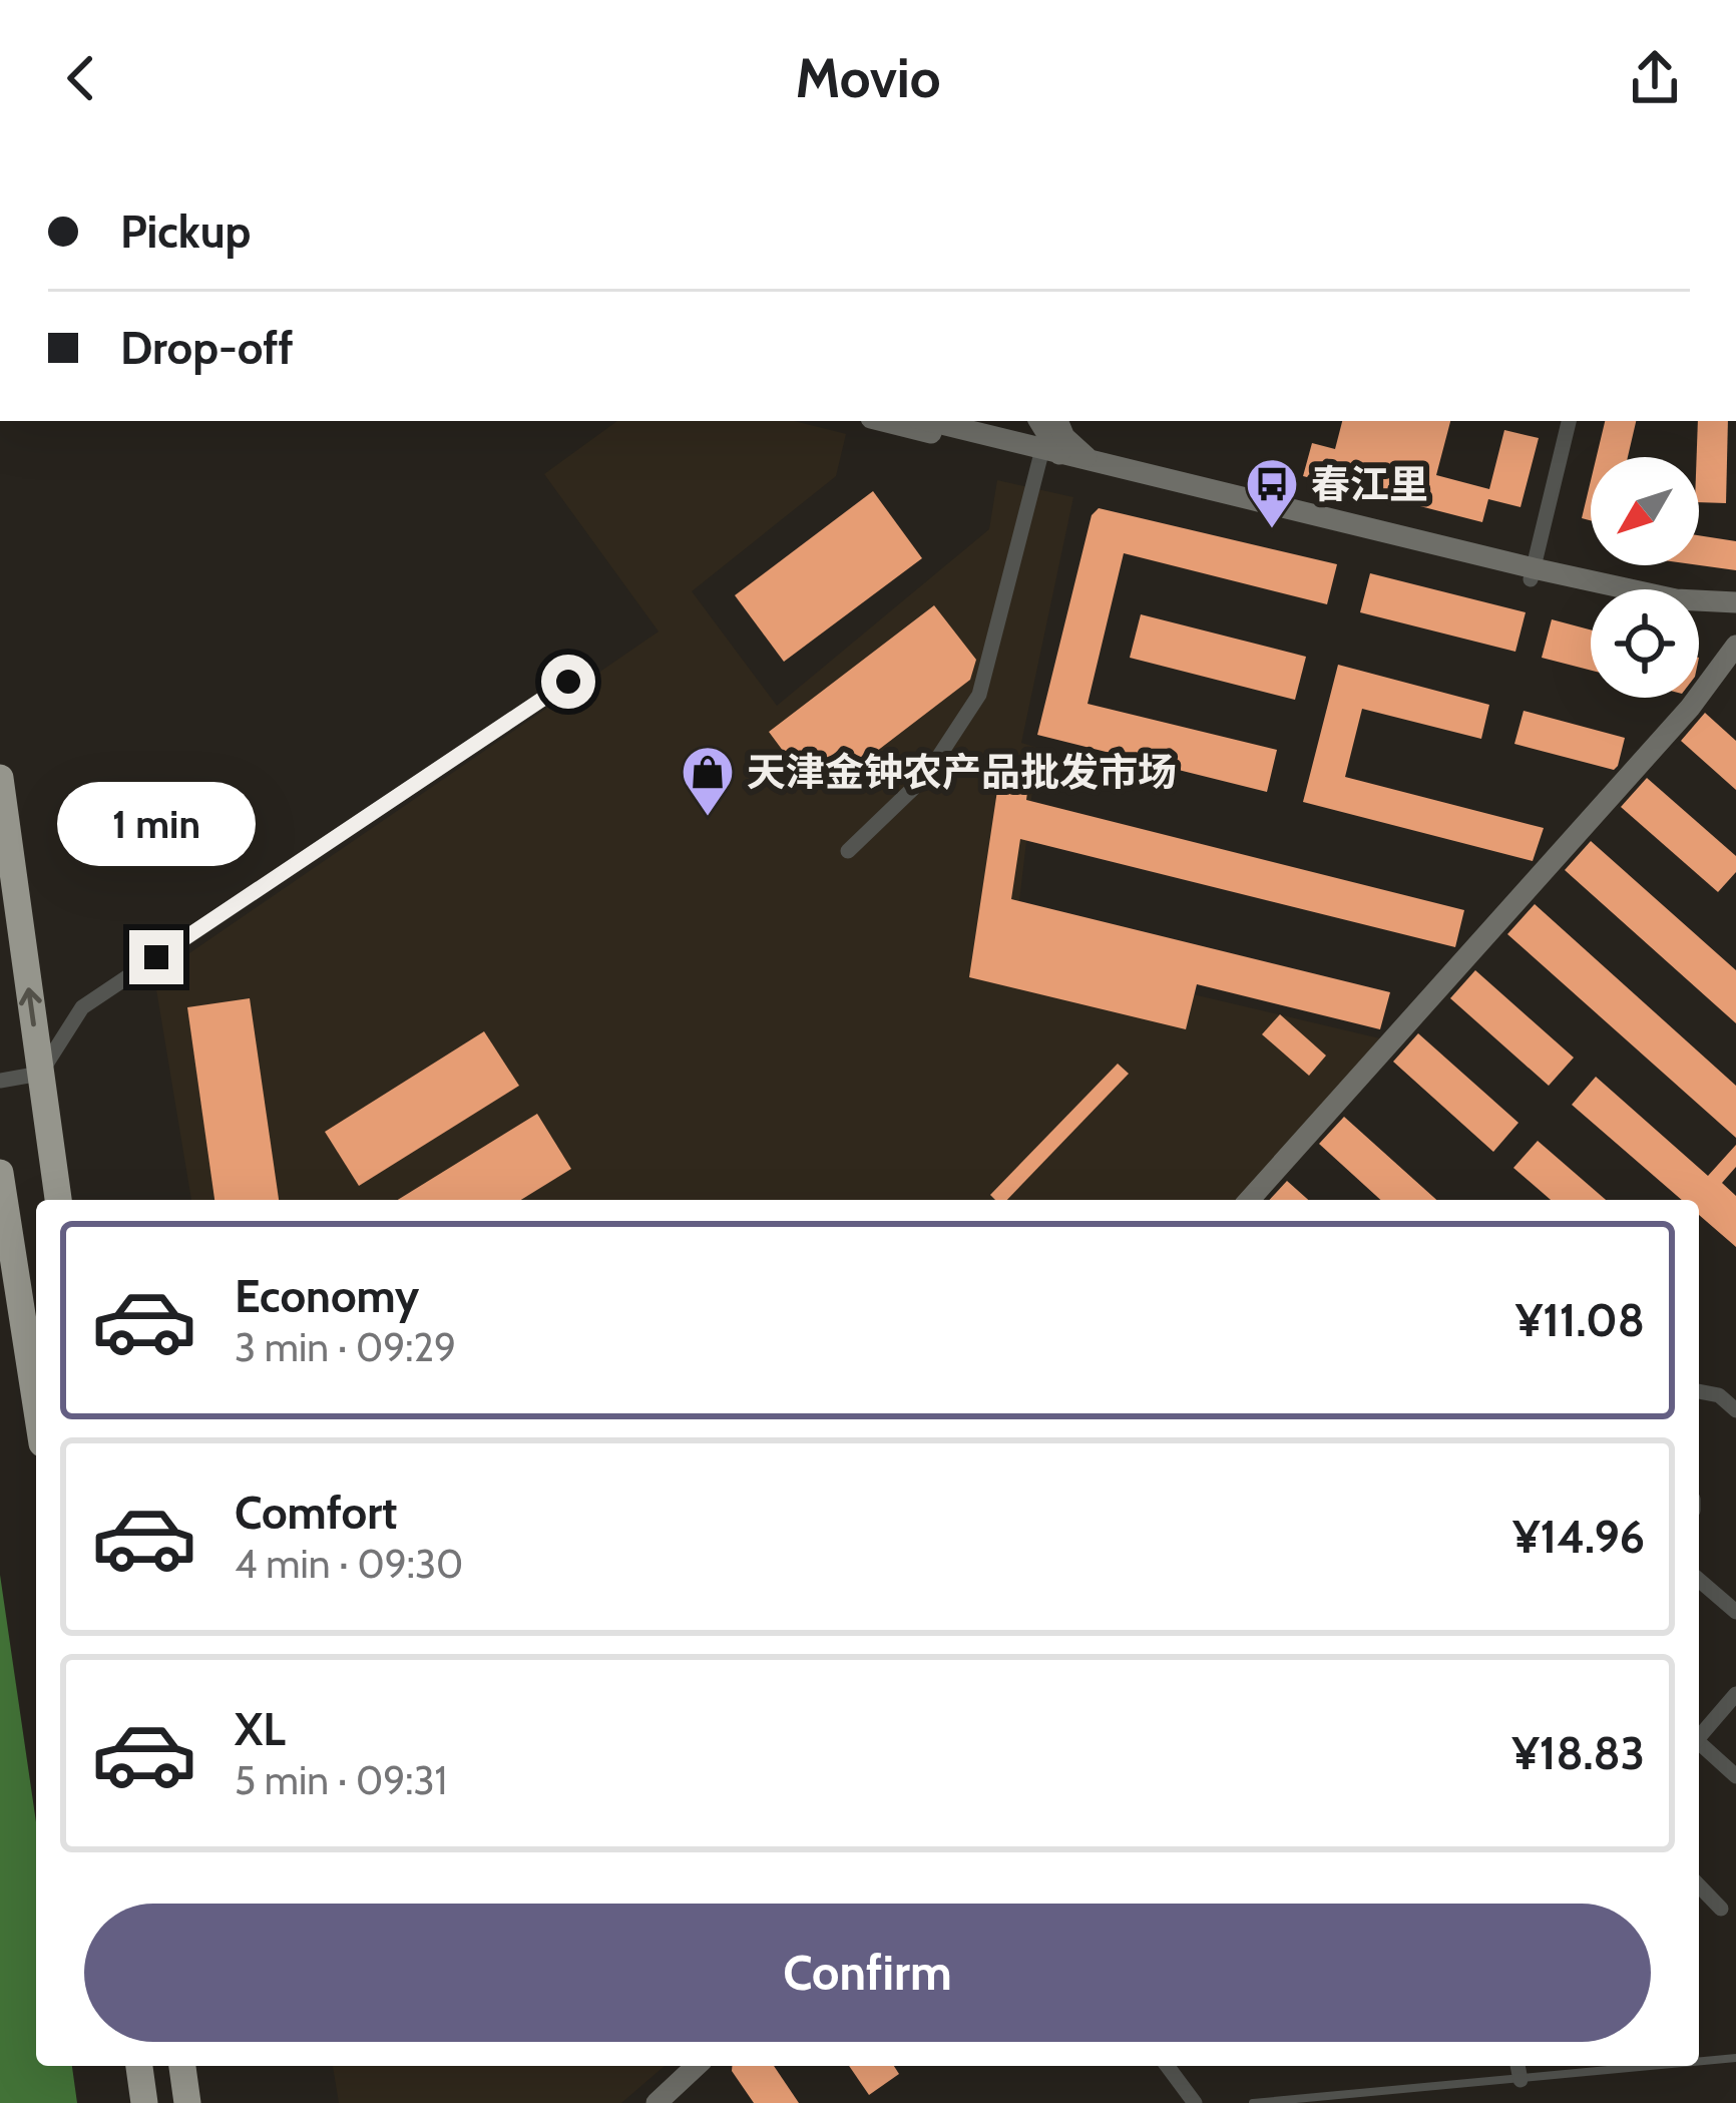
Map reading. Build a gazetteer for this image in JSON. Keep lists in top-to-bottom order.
{
  "places": {
    "bus stop": ["春江里"],
    "shop": ["天津金钟农产品批发市场"]
  },
  "north": "bottom left",
  "page": {
    "header": "Movio",
    "banner": ["Pickup", "Drop-off"],
    "bubble": "1 min",
    "list": [
      {
        "name": "Economy",
        "note": "3 min · 09:29",
        "value": "¥11.08"
      },
      {
        "name": "Comfort",
        "note": "4 min · 09:30",
        "value": "¥14.96"
      },
      {
        "name": "XL",
        "note": "5 min · 09:31",
        "value": "¥18.83"
      }
    ],
    "buttons": "Confirm"
  }
}
